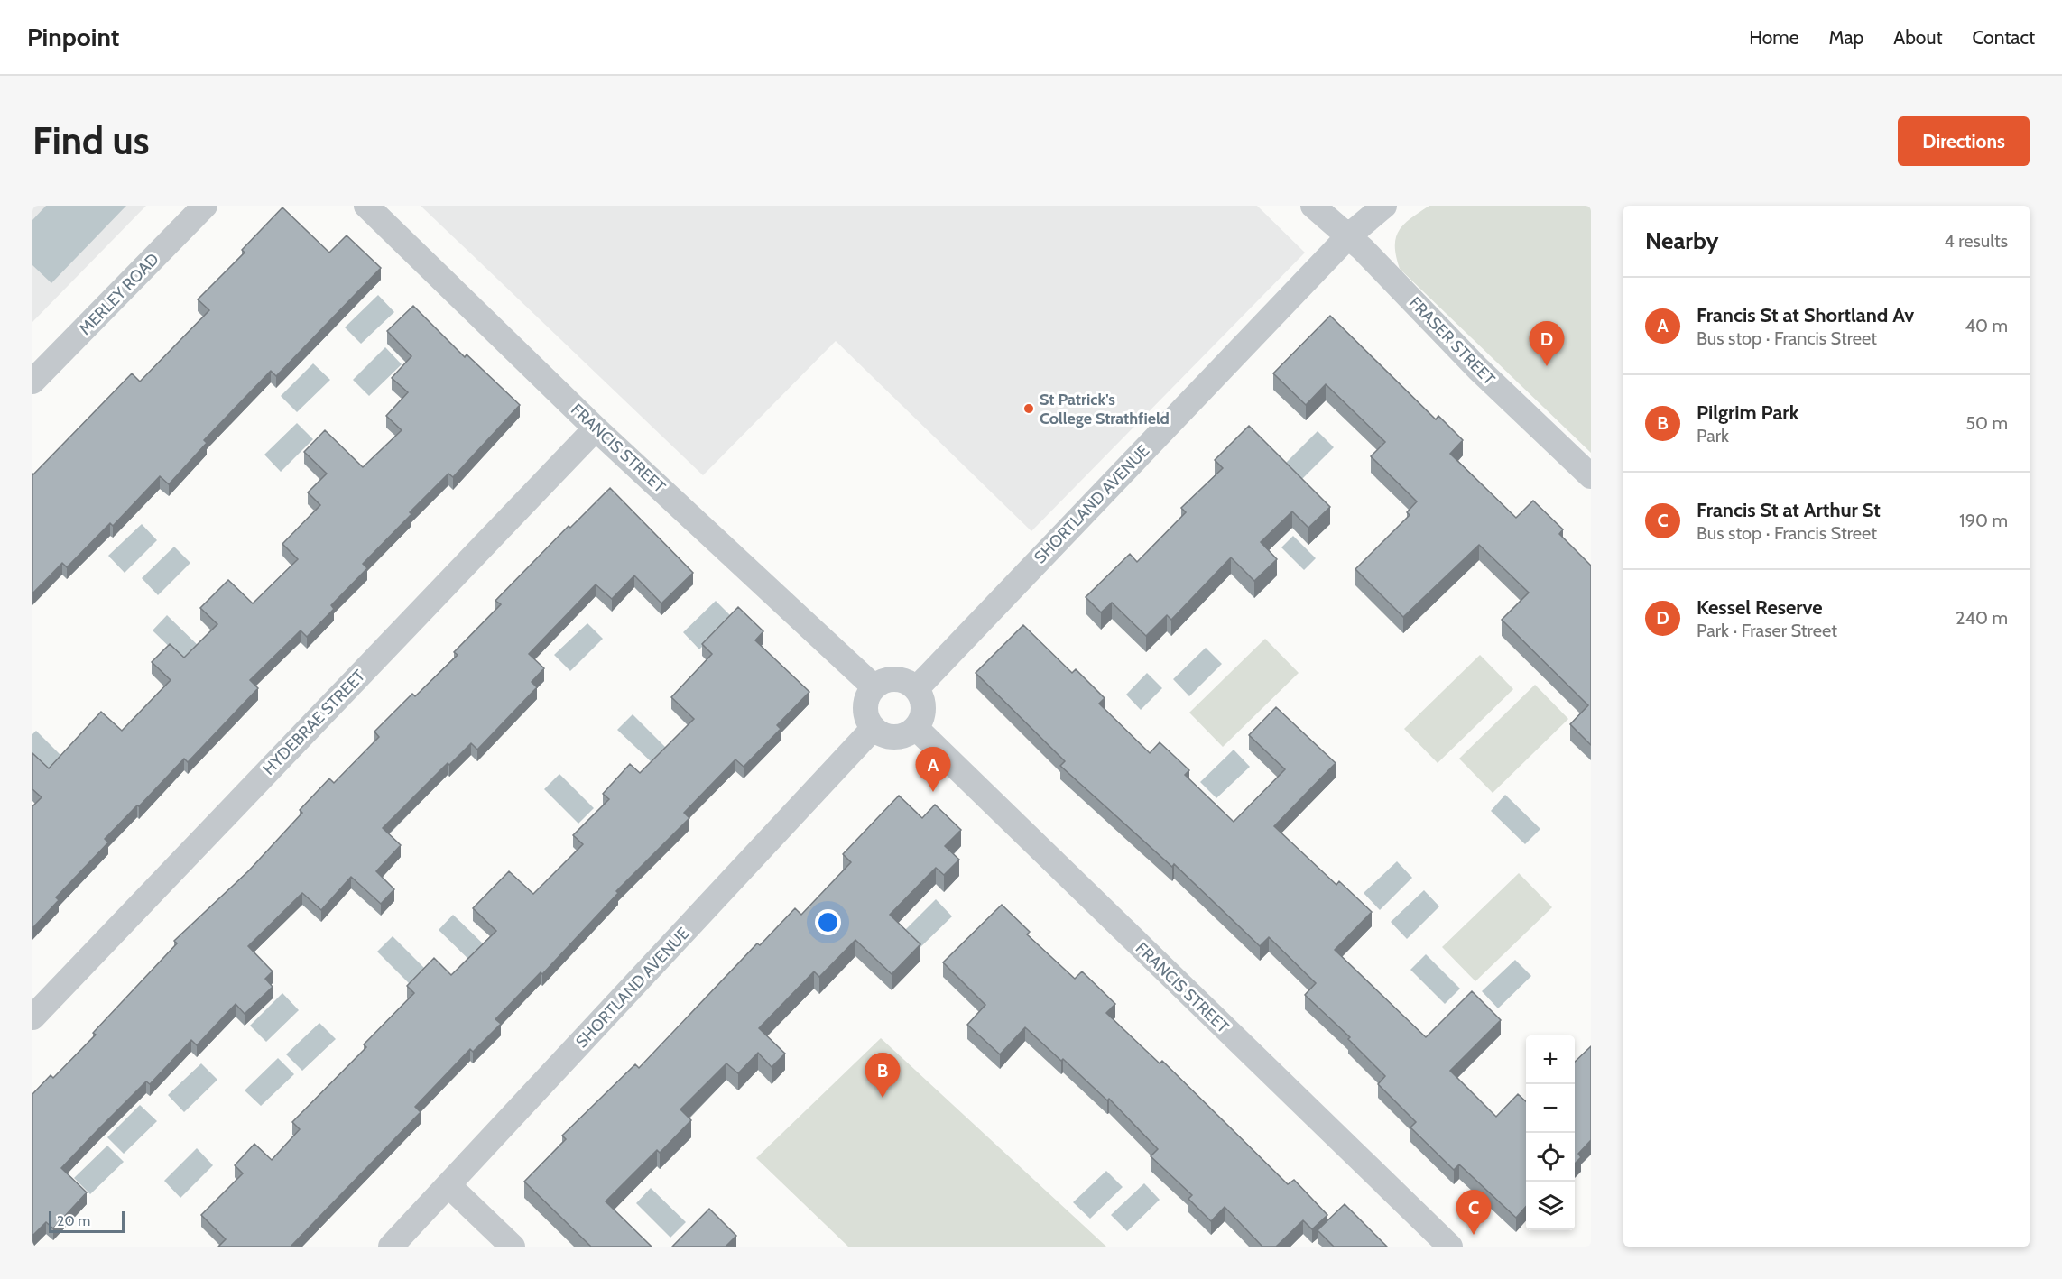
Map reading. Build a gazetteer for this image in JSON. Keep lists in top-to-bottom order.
{
  "streets": {
    "street": [
      "MERLEY ROAD",
      "FRASER STREET",
      "FRANCIS STREET",
      "SHORTLAND AVENUE",
      "HYDEBRAE STREET"
    ]
  },
  "crossings": [
    ["FRASER STREET", "SHORTLAND AVENUE"],
    ["FRANCIS STREET", "SHORTLAND AVENUE"],
    ["FRANCIS STREET", "HYDEBRAE STREET"]
  ],
  "places": ["St Patrick's College Strathfield"],
  "scale_bar": "20 m",
  "page": {
    "header": "Pinpoint",
    "nav": [
      "Home",
      "Map",
      "About",
      "Contact"
    ],
    "buttons": "Directions",
    "title": "Find us",
    "heading": ["Nearby", "4 results"],
    "list": [
      {
        "mark": "A",
        "name": "Francis St at Shortland Av",
        "note": "Bus stop · Francis Street",
        "value": "40 m"
      },
      {
        "mark": "B",
        "name": "Pilgrim Park",
        "note": "Park",
        "value": "50 m"
      },
      {
        "mark": "C",
        "name": "Francis St at Arthur St",
        "note": "Bus stop · Francis Street",
        "value": "190 m"
      },
      {
        "mark": "D",
        "name": "Kessel Reserve",
        "note": "Park · Fraser Street",
        "value": "240 m"
      }
    ],
    "pins": [
      "D",
      "A",
      "B",
      "C"
    ],
    "map_buttons": ["+", "−"],
    "scale": "20 m"
  }
}
